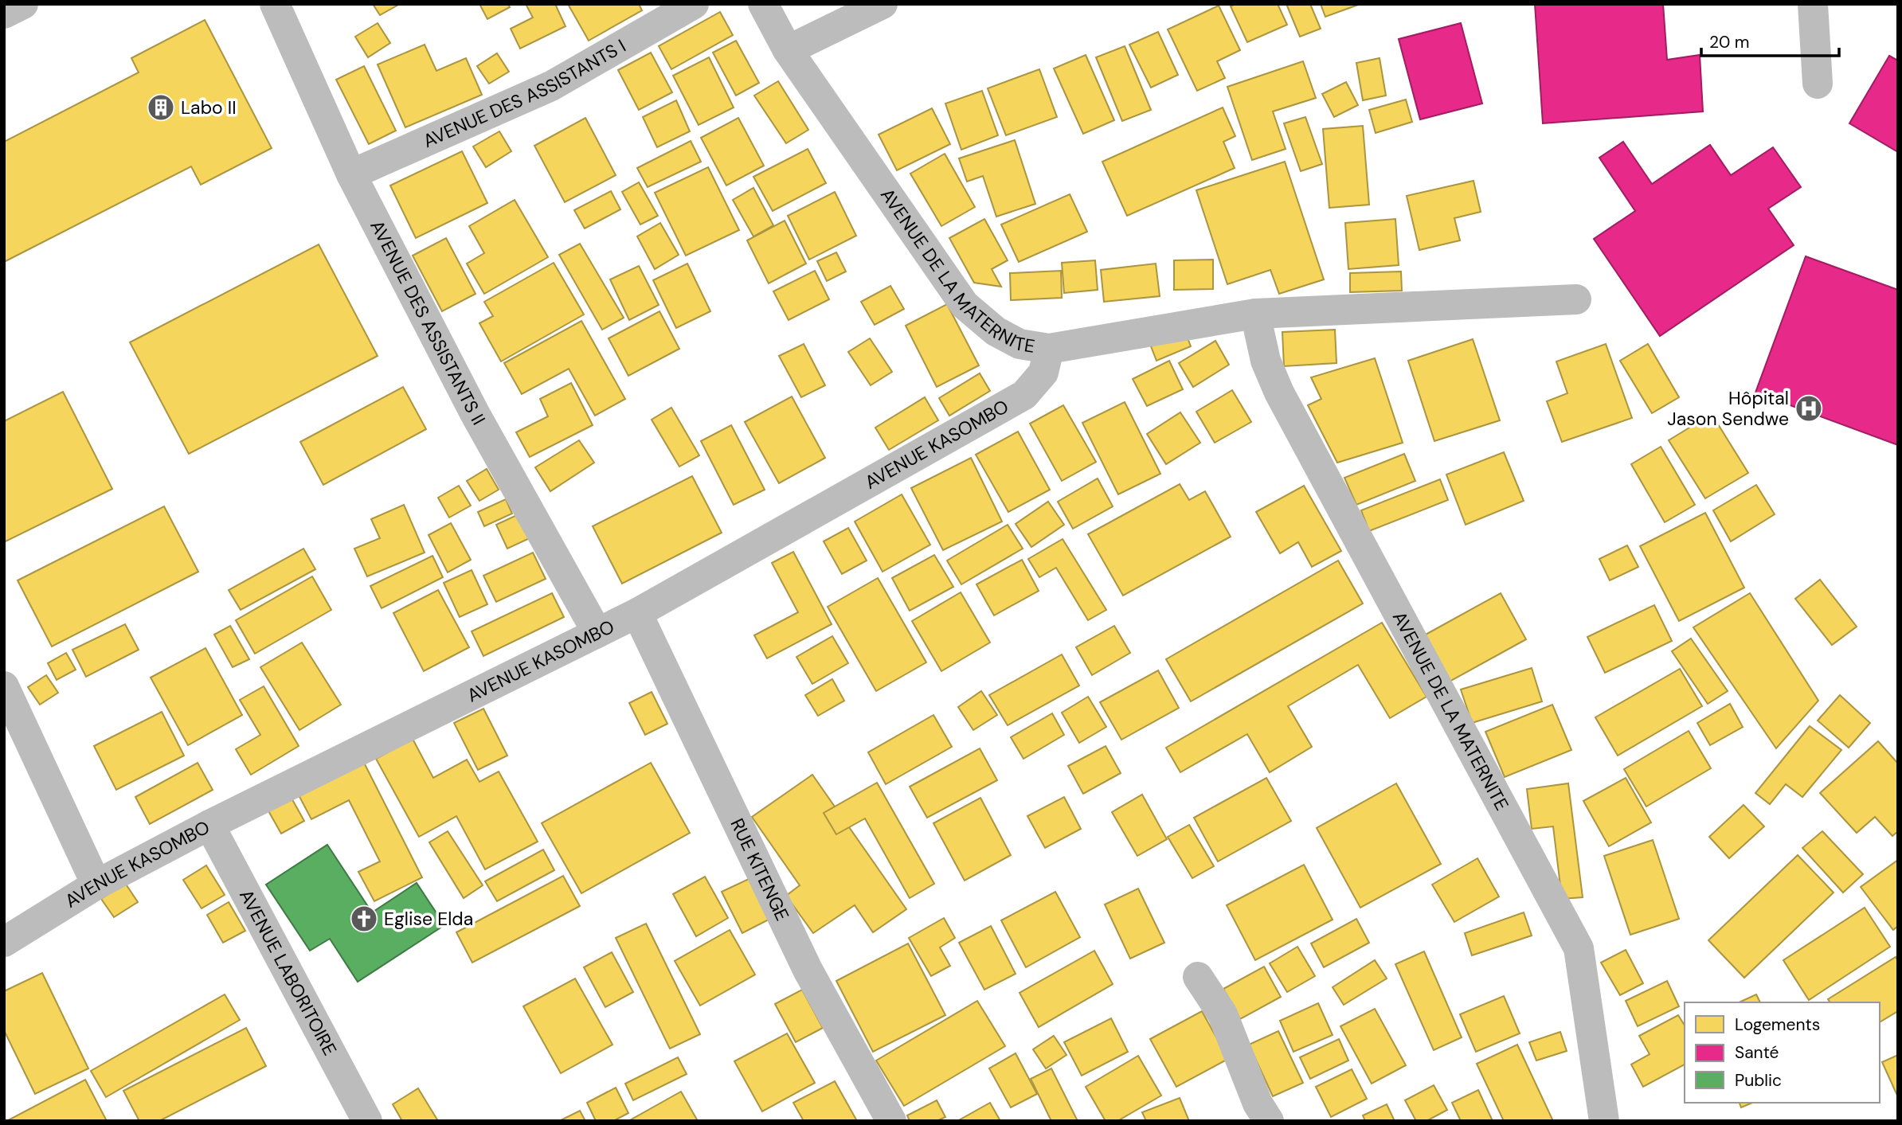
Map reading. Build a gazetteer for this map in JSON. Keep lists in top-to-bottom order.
{
  "streets": {
    "street": [
      "AVENUE DES ASSISTANTS I",
      "AVENUE DE LA MATERNITE",
      "AVENUE DES ASSISTANTS II",
      "AVENUE KASOMBO",
      "RUE KITENGE",
      "AVENUE LABORITOIRE"
    ]
  },
  "crossings": [
    ["AVENUE DES ASSISTANTS I", "AVENUE DES ASSISTANTS II"],
    ["AVENUE DE LA MATERNITE", "AVENUE KASOMBO"],
    ["AVENUE DES ASSISTANTS II", "AVENUE KASOMBO"],
    ["AVENUE KASOMBO", "RUE KITENGE"],
    ["AVENUE KASOMBO", "AVENUE LABORITOIRE"]
  ],
  "places": {
    "building": ["Labo II"],
    "hospital": ["Hôpital Jason Sendwe"],
    "church": ["Eglise Elda"]
  },
  "legend": ["Logements", "Santé", "Public"],
  "scale_bar": "20 m"
}
